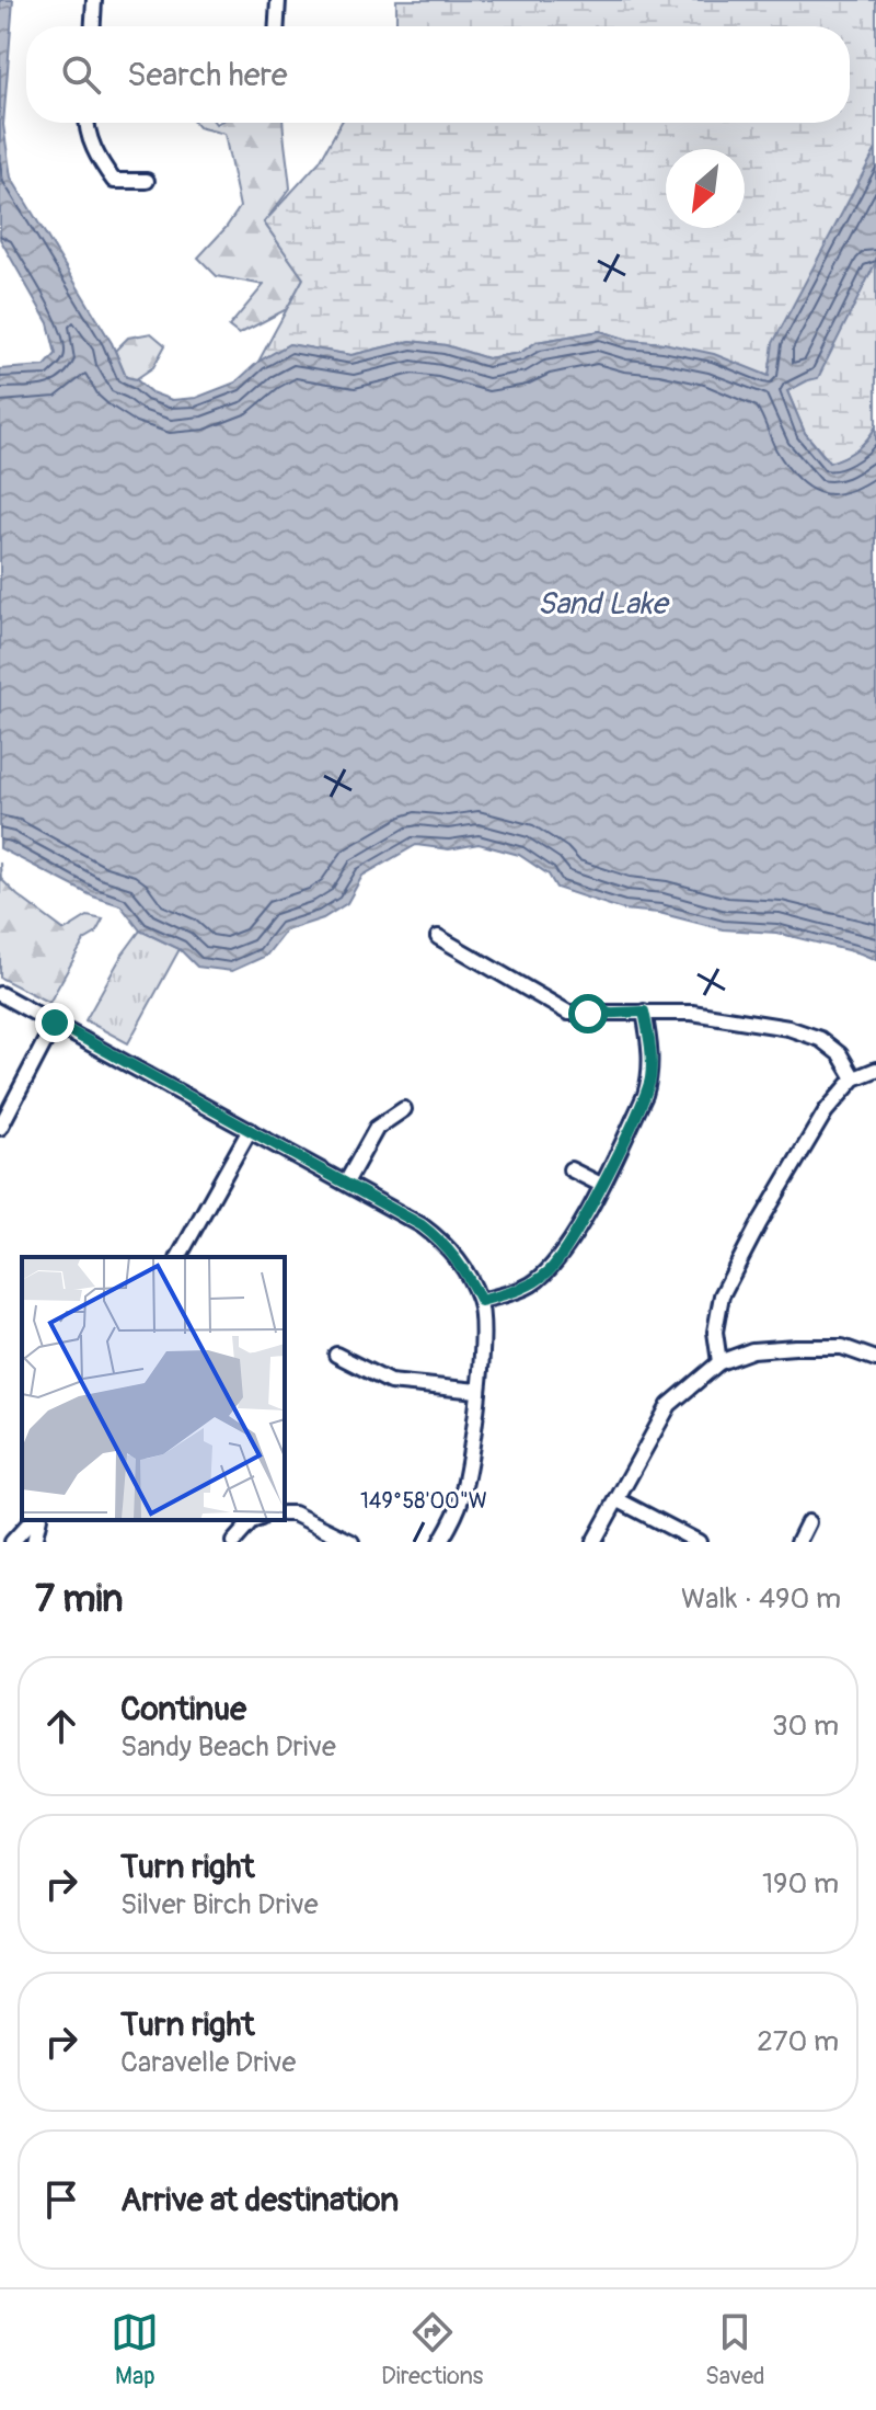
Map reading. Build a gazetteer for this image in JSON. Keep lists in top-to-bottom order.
{
  "water": ["Sand Lake"],
  "north": "bottom left",
  "page": {
    "search": "Search here",
    "heading": ["7 min", "Walk · 490 m"],
    "list": [
      ["Continue", "Sandy Beach Drive", "30 m"],
      ["Turn right", "Silver Birch Drive", "190 m"],
      ["Turn right", "Caravelle Drive", "270 m"],
      "Arrive at destination"
    ],
    "nav": ["Map", "Directions", "Saved"]
  },
  "coordinates": ["149°58'00\"W"]
}
